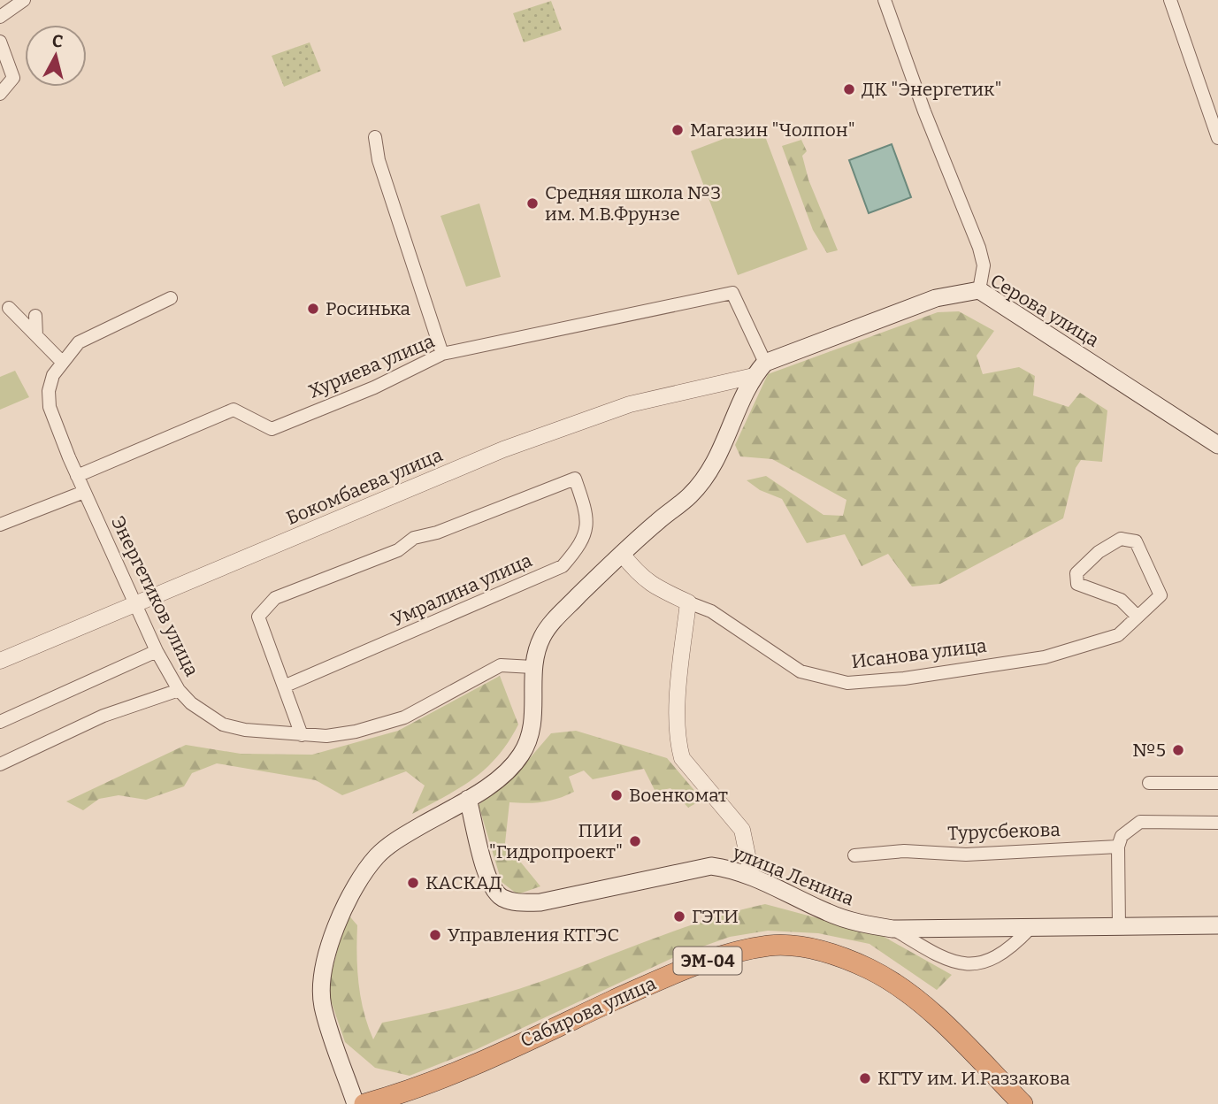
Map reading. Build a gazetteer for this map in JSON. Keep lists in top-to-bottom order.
{
  "streets": {
    "highway": ["ЭМ-04", "Сабирова улица"],
    "main road": ["Серова улица", "улица Ленина"],
    "street": [
      "Хуриева улица",
      "Бокомбаева улица",
      "Умралина улица",
      "Энергетиков улица",
      "Исанова улица",
      "Турусбекова"
    ]
  },
  "crossings": [
    ["Серова улица", "Хуриева улица"],
    ["Серова улица", "Бокомбаева улица"],
    ["Хуриева улица", "Бокомбаева улица"],
    ["Хуриева улица", "Энергетиков улица"],
    ["Бокомбаева улица", "Энергетиков улица"]
  ],
  "places": [
    "ДК \"Энергетик\"",
    "Магазин \"Чолпон\"",
    "Средняя школа №3 им. М.В.Фрунзе",
    "Росинька",
    "№5",
    "Военкомат",
    "ПИИ \"Гидропроект\"",
    "КАСКАД",
    "ГЭТИ",
    "Управления КТГЭС",
    "КГТУ им. И.Раззакова"
  ],
  "north": "top"
}
